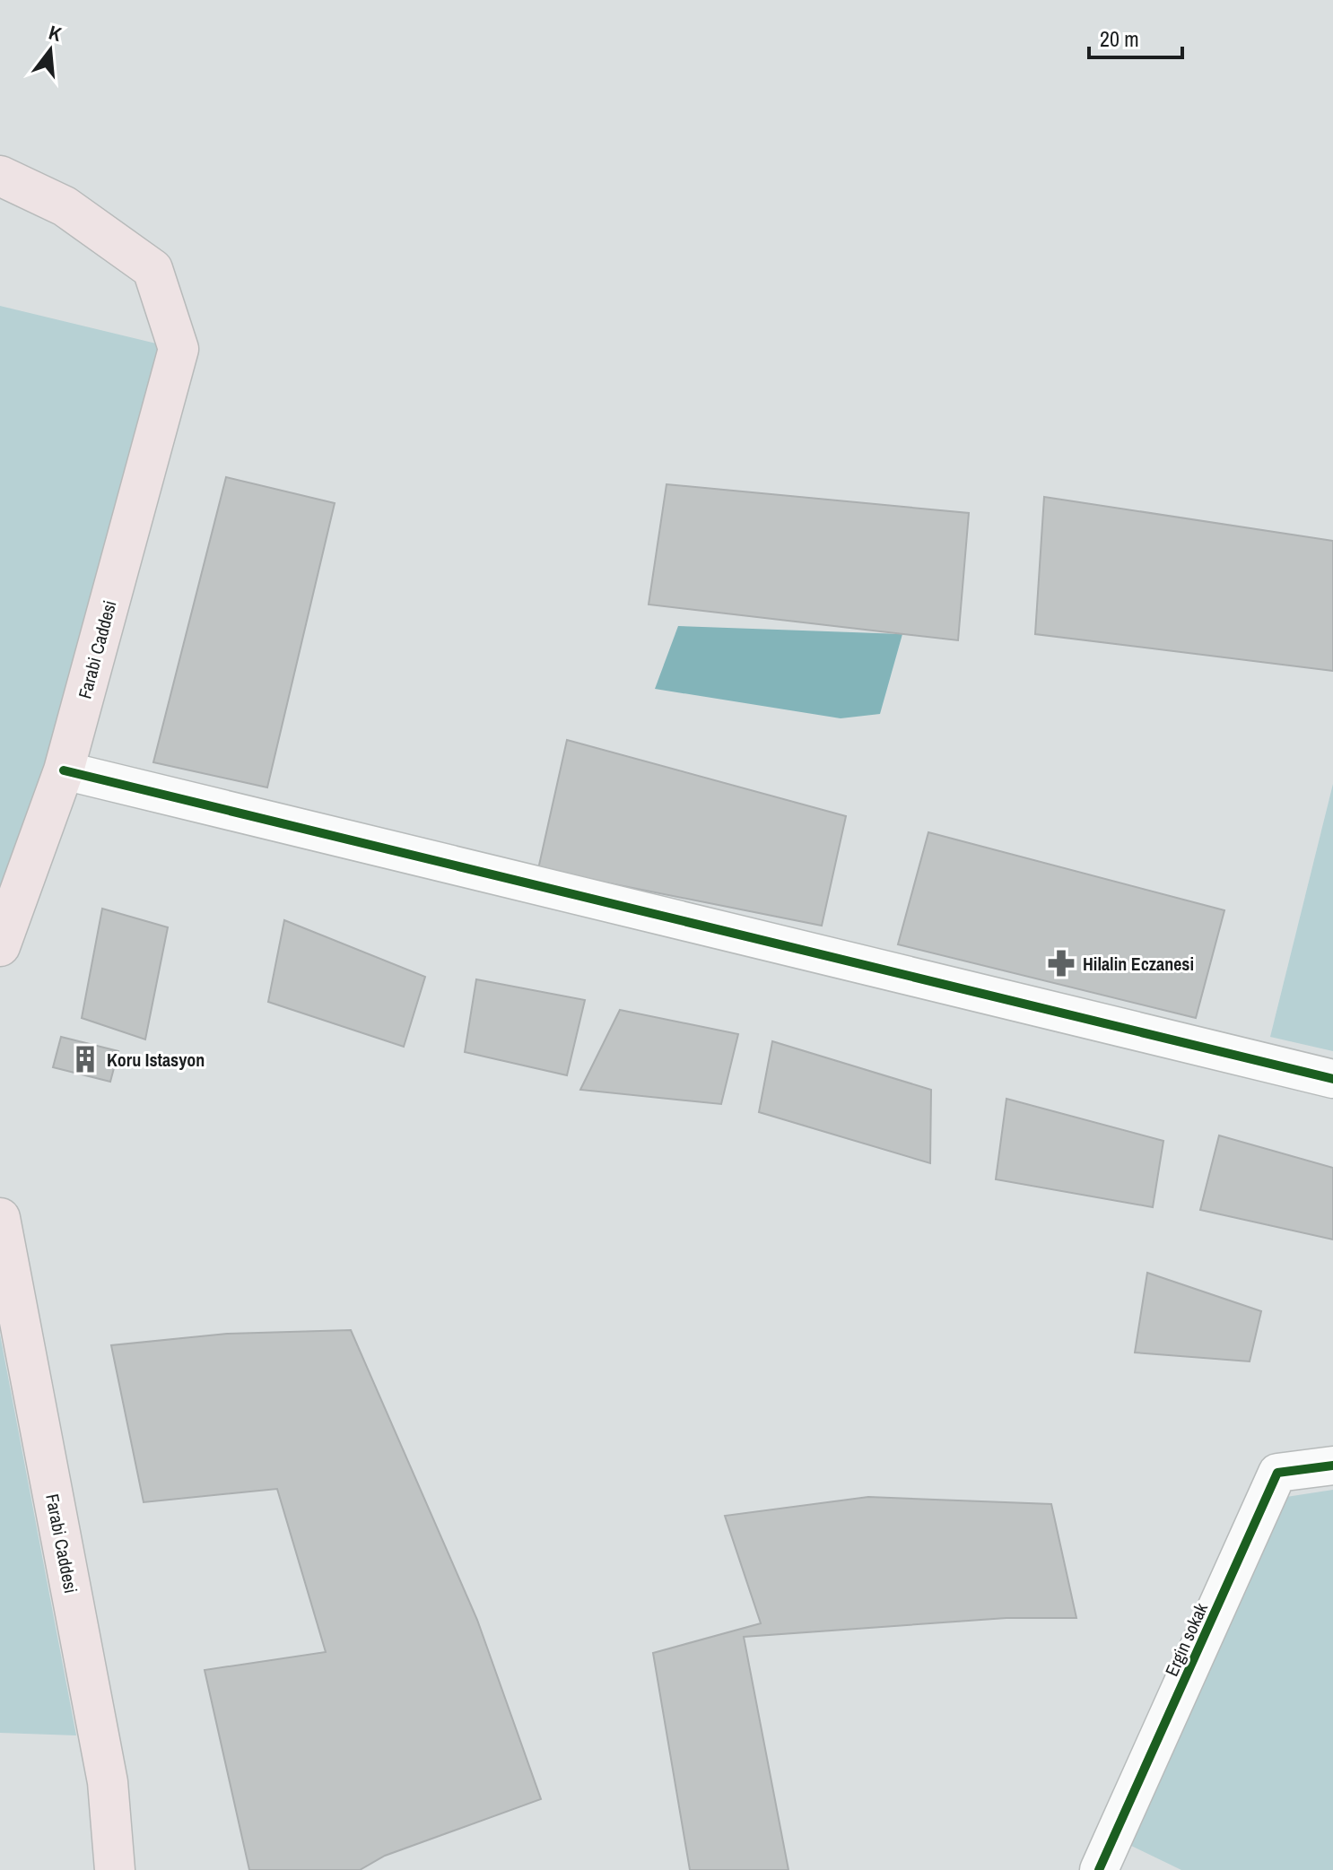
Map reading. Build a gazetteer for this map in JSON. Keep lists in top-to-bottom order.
{
  "streets": {
    "main road": ["Farabi Caddesi"],
    "street": ["Ergin sokak"]
  },
  "places": {
    "pharmacy": ["Hilalin Eczanesi"],
    "building": ["Koru Istasyon"]
  },
  "scale_bar": "20 m",
  "north": "top"
}
